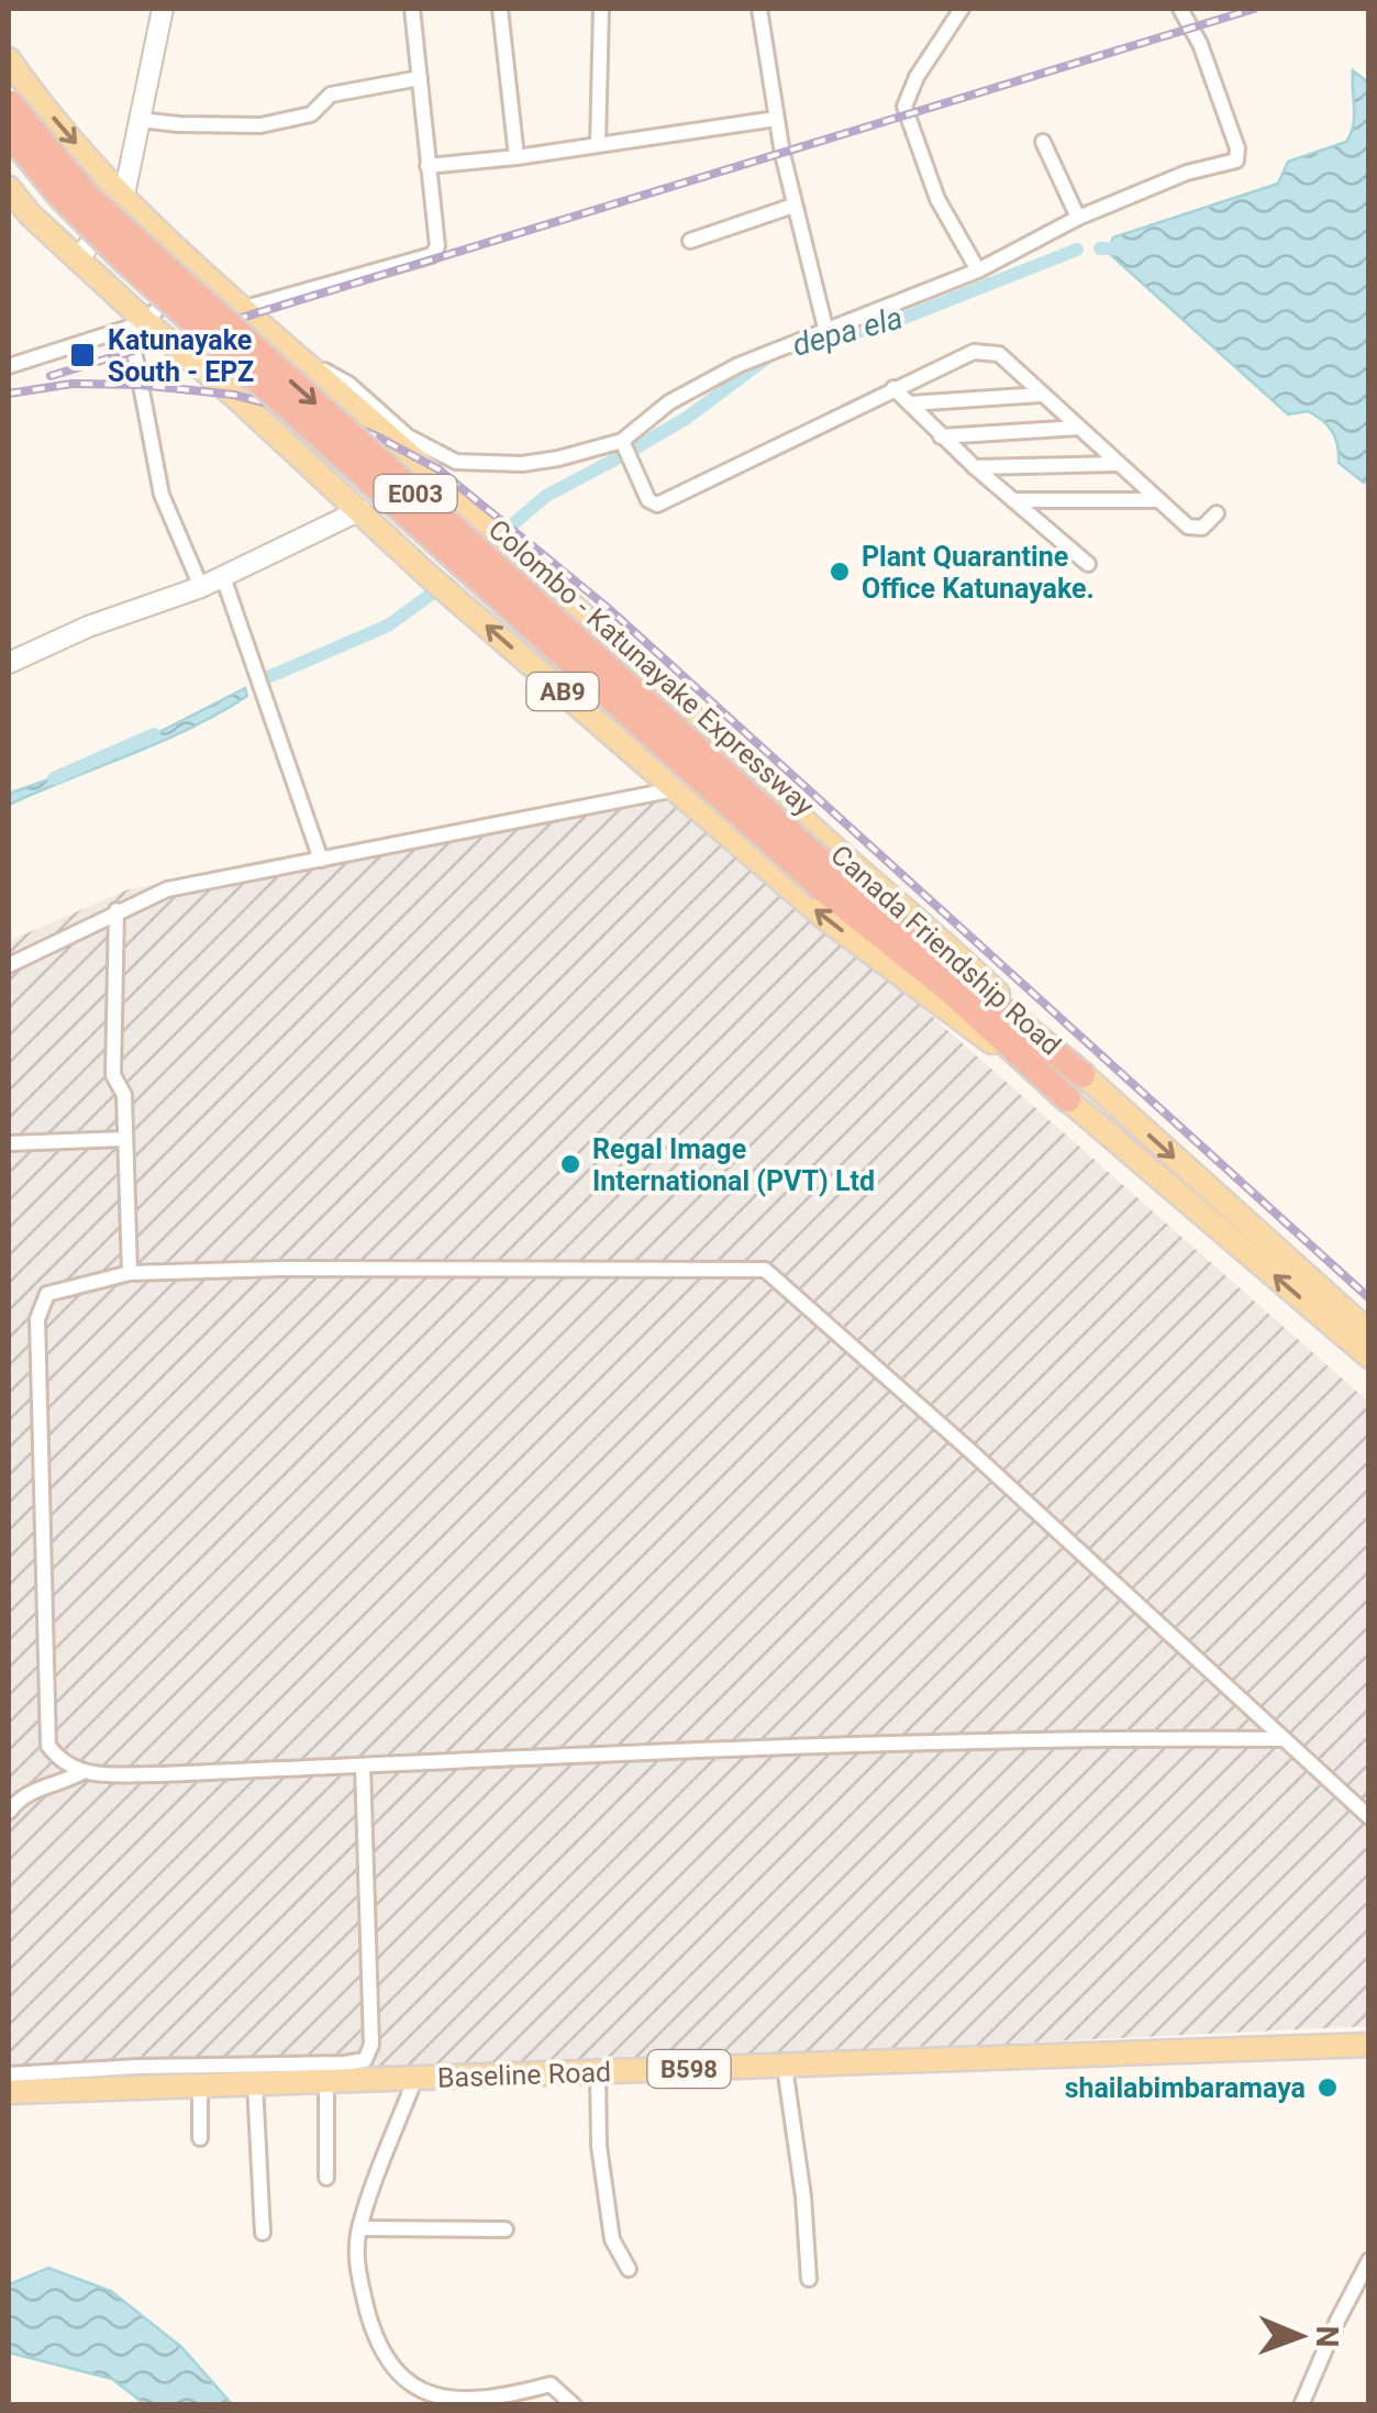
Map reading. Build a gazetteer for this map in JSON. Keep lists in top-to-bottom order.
{
  "streets": {
    "highway": ["E003", "Colombo - Katunayake Expressway"],
    "main road": [
      "AB9",
      "Canada Friendship Road",
      "B598",
      "Baseline Road"
    ]
  },
  "crossings": [
    ["Colombo - Katunayake Expressway", "Canada Friendship Road"]
  ],
  "water": ["depa ela"],
  "places": {
    "transit": ["Katunayake South - EPZ"],
    "other": ["Plant Quarantine Office Katunayake.", "Regal Image International (PVT) Ltd", "shailabimbaramaya"]
  },
  "north": "right"
}
